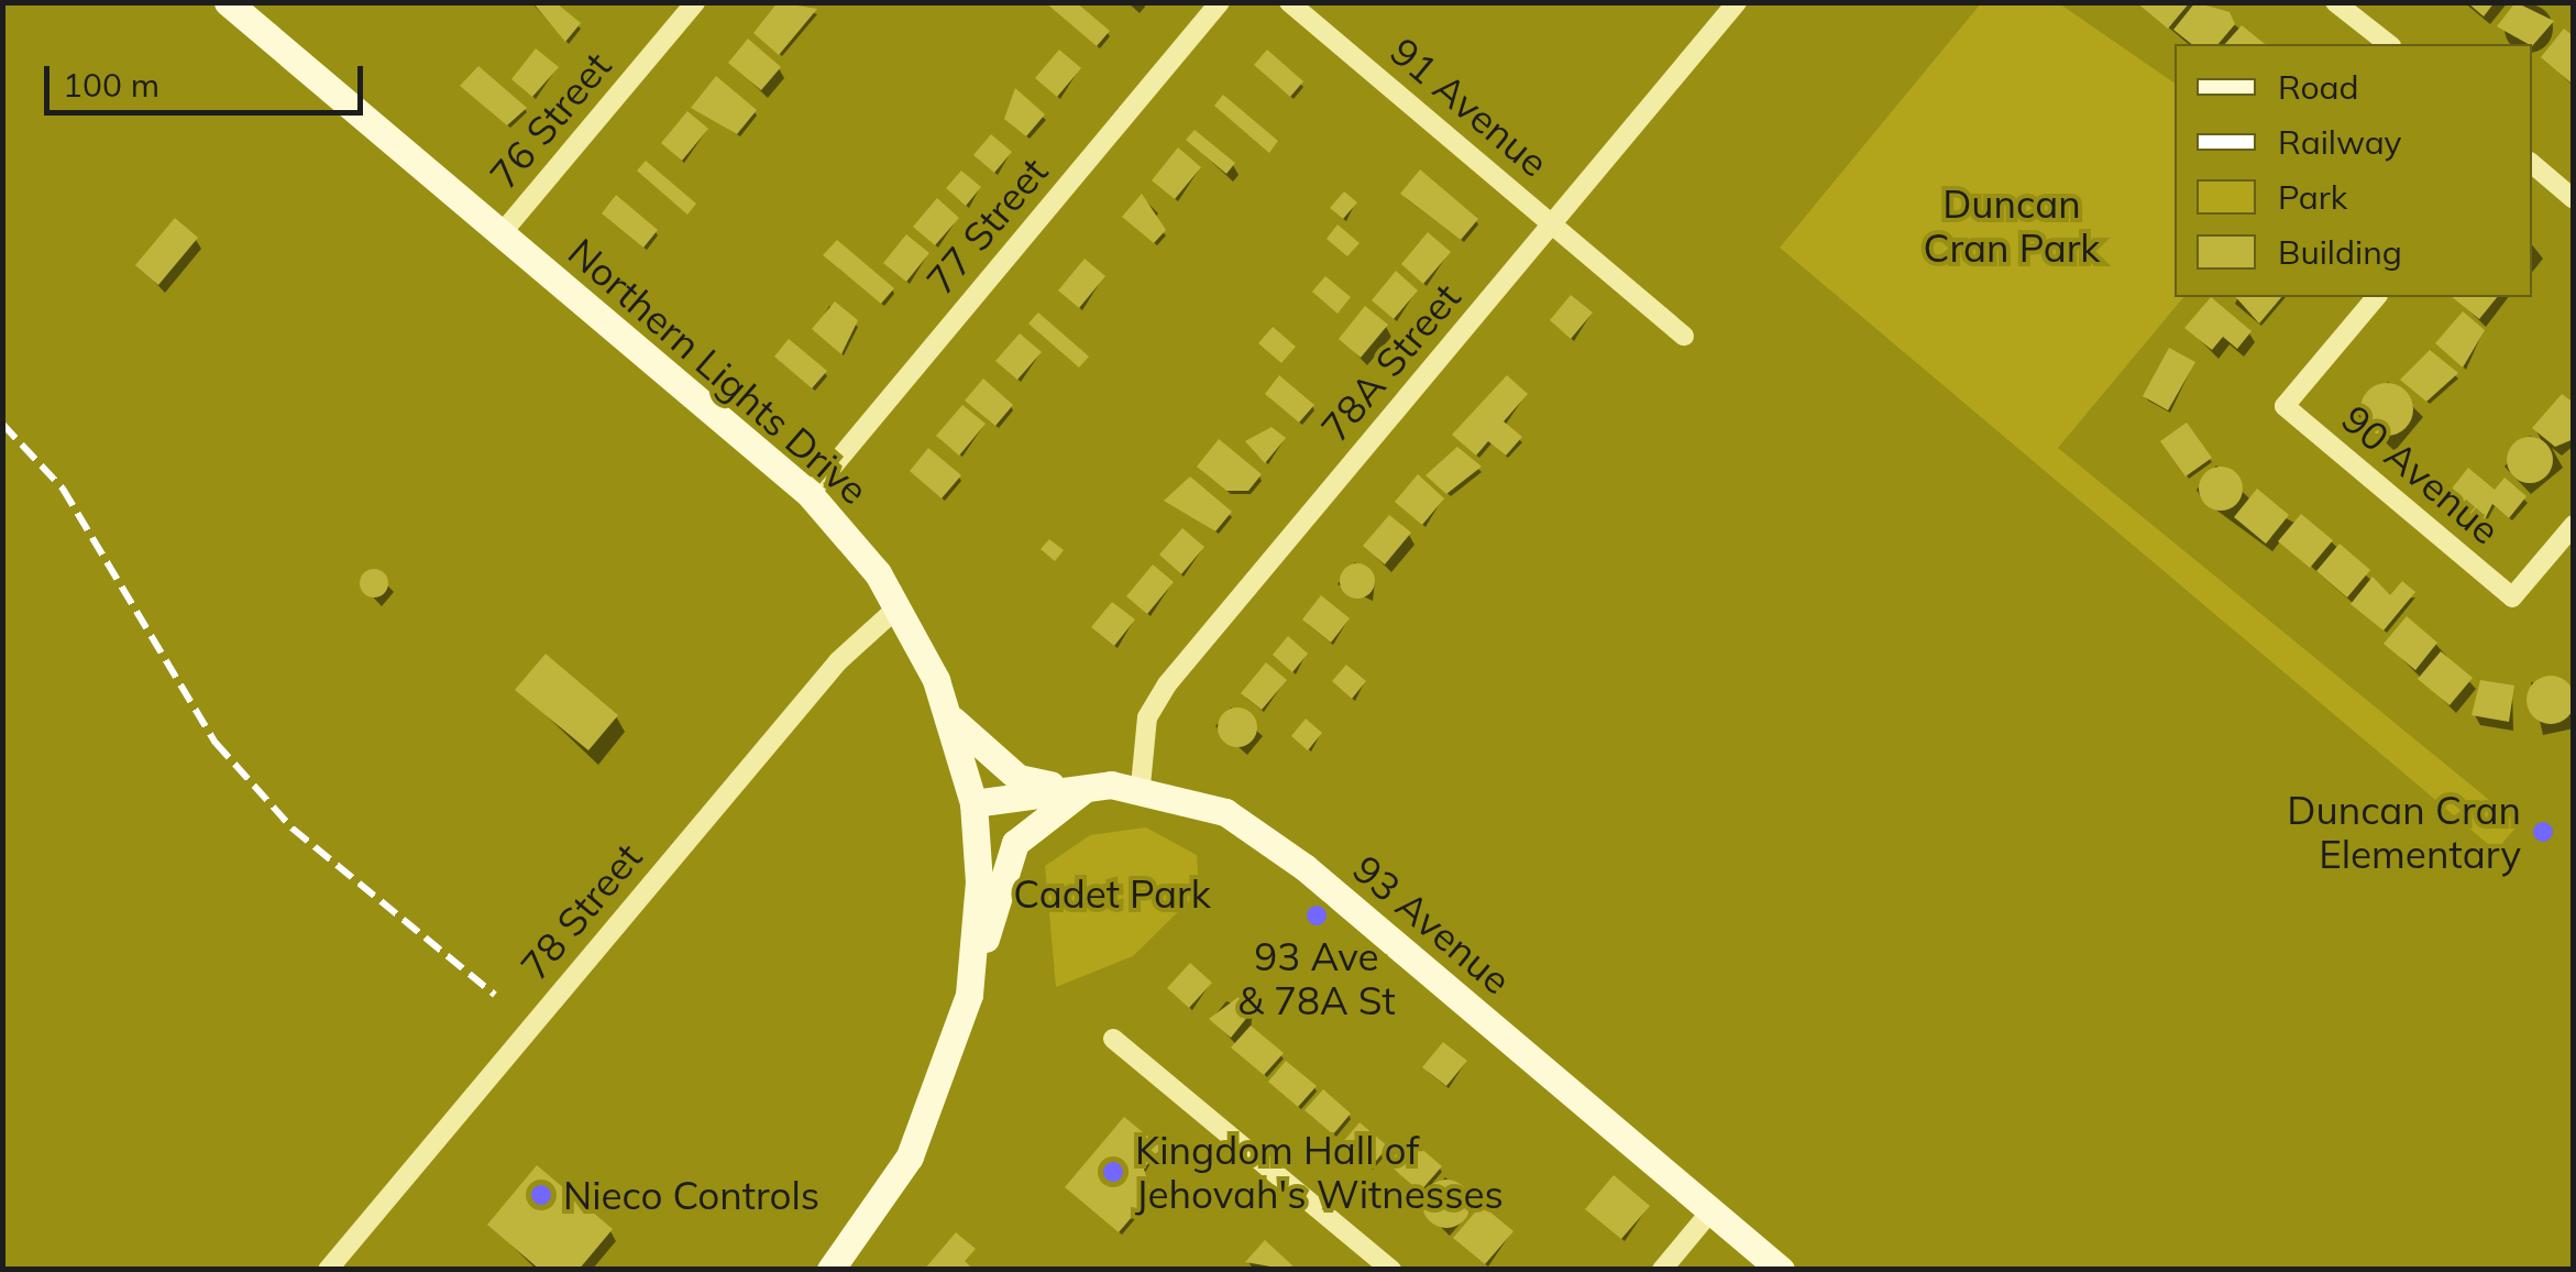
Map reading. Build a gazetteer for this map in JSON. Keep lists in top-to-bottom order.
{
  "streets": {
    "main road": ["Northern Lights Drive", "93 Avenue"],
    "street": [
      "91 Avenue",
      "76 Street",
      "77 Street",
      "78A Street",
      "90 Avenue",
      "78 Street"
    ]
  },
  "crossings": [
    ["91 Avenue", "78A Street"],
    ["76 Street", "Northern Lights Drive"],
    ["77 Street", "Northern Lights Drive"],
    ["78A Street", "93 Avenue"],
    ["Northern Lights Drive", "78 Street"],
    ["Northern Lights Drive", "93 Avenue"]
  ],
  "parks": ["Duncan Cran Park", "Cadet Park"],
  "places": [
    "Duncan Cran Elementary",
    "93 Ave & 78A St",
    "Kingdom Hall of Jehovah's Witnesses",
    "Nieco Controls"
  ],
  "legend": [
    "Road",
    "Railway",
    "Park",
    "Building"
  ],
  "scale_bar": "100 m"
}
